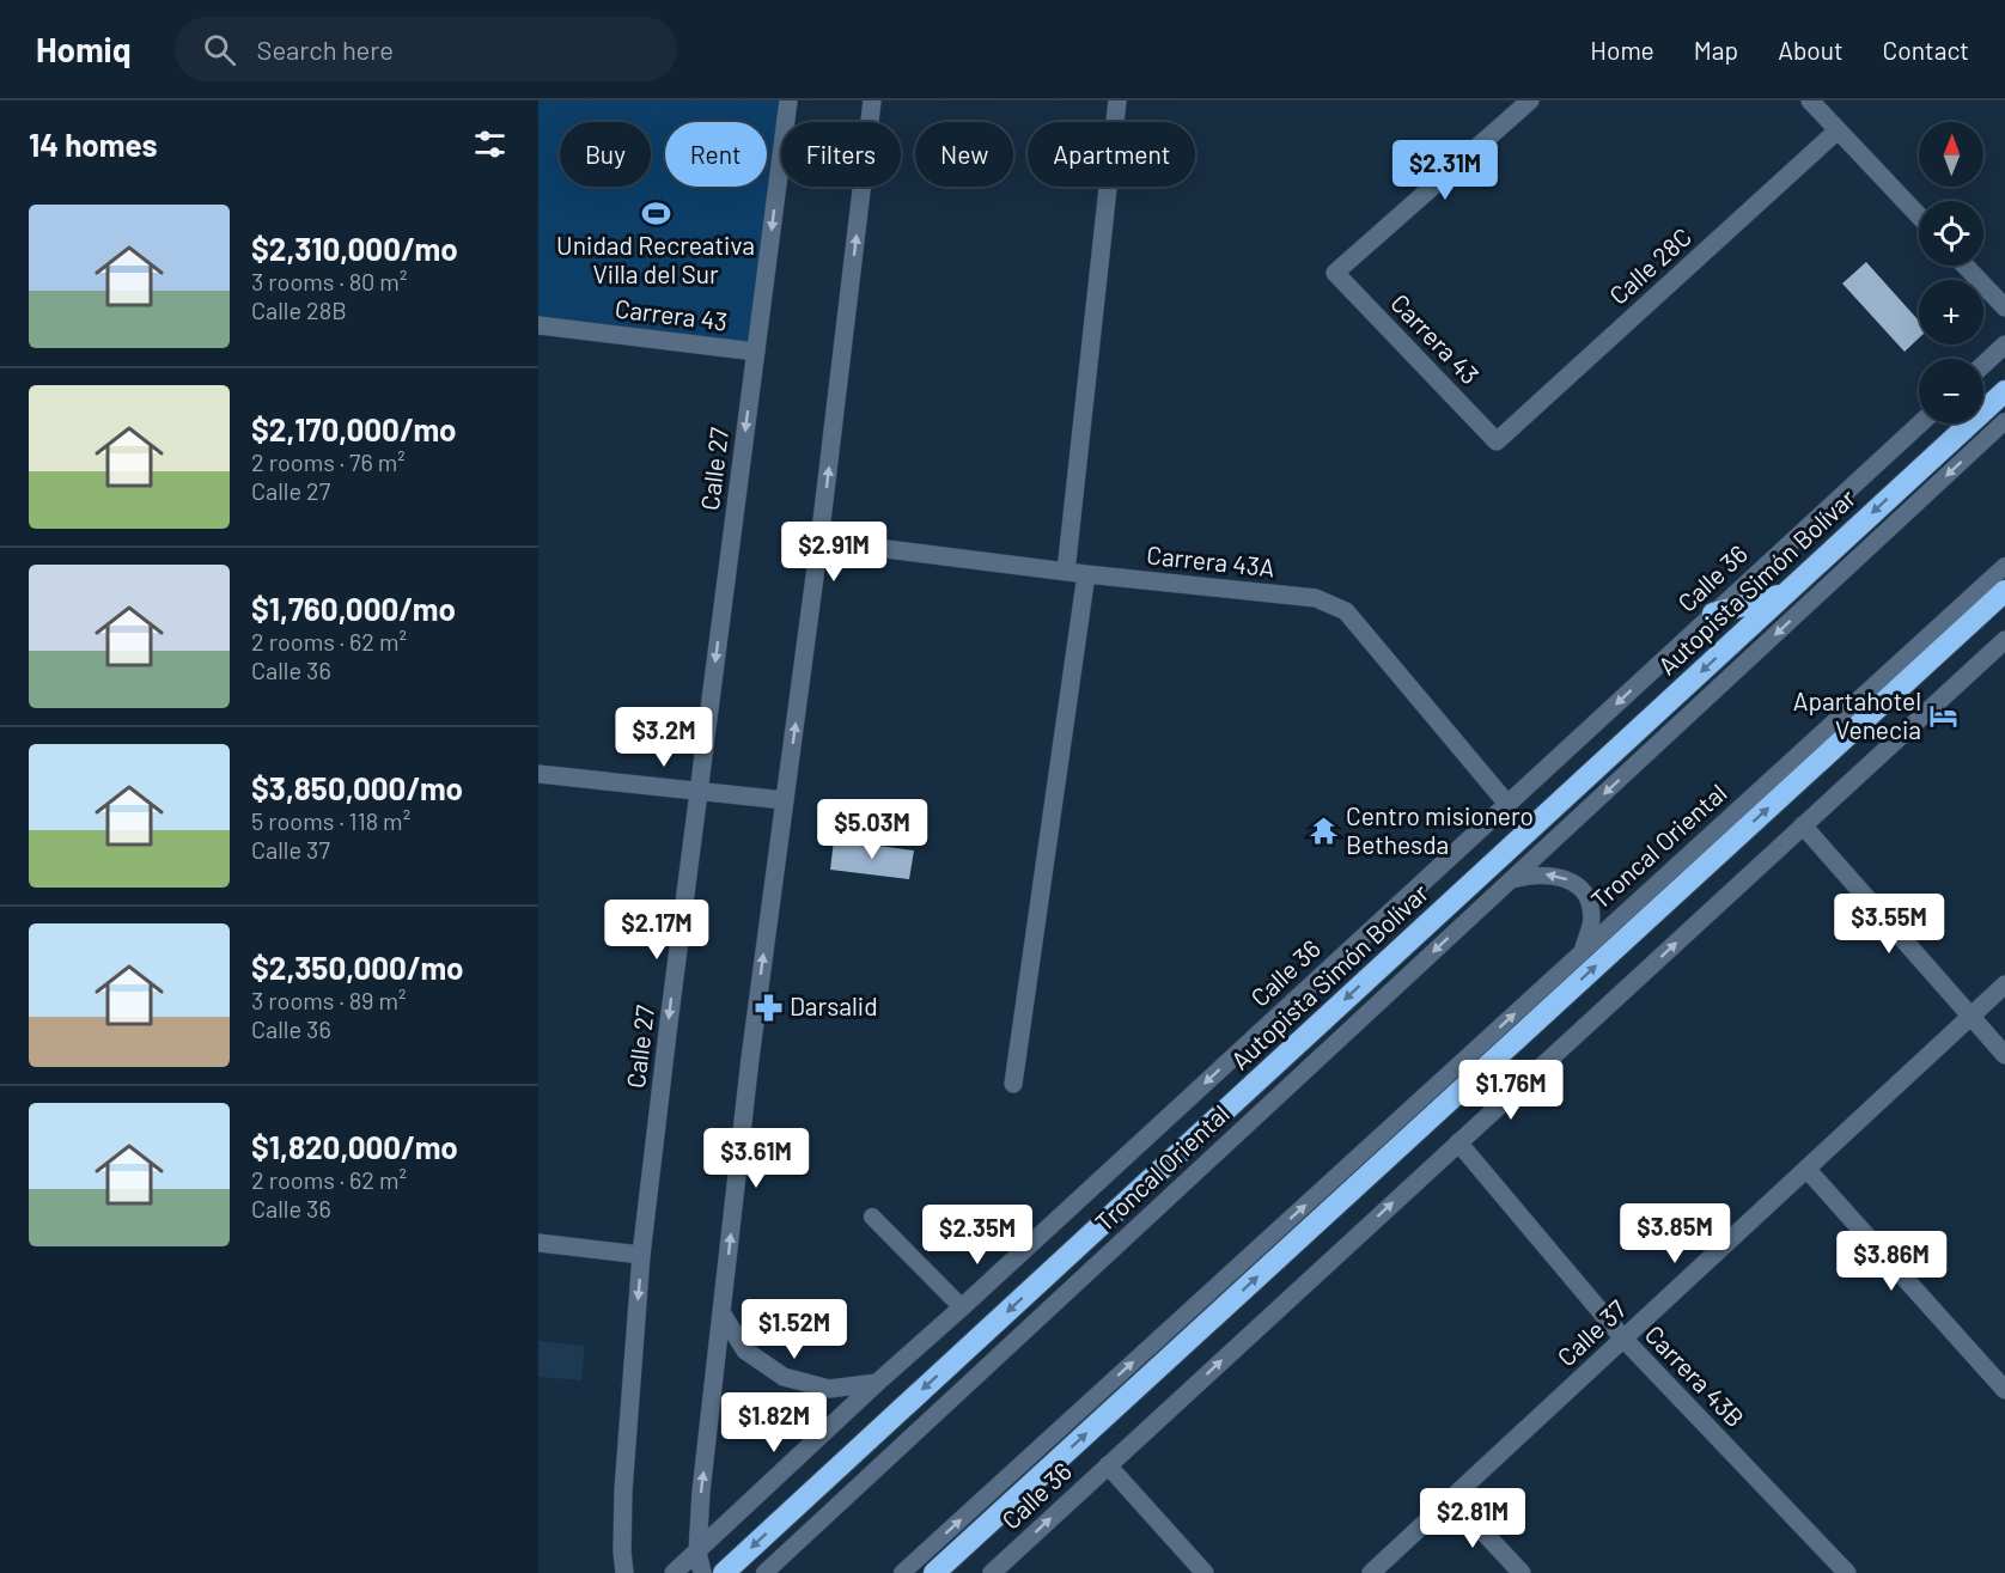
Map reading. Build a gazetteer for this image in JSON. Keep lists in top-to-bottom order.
{
  "streets": {
    "highway": ["Autopista Simón Bolívar"],
    "street": [
      "Calle 28C",
      "Carrera 43",
      "Calle 27",
      "Carrera 43A",
      "Calle 36",
      "Calle 37",
      "Carrera 43B"
    ],
    "lane": ["Troncal Oriental"]
  },
  "crossings": [
    ["Calle 28C", "Carrera 43"],
    ["Carrera 43", "Calle 27"],
    ["Carrera 43A", "Calle 36"],
    ["Calle 36", "Carrera 43B"],
    ["Calle 37", "Carrera 43B"]
  ],
  "places": {
    "sports": ["Unidad Recreativa Villa del Sur"],
    "hotel": ["Apartahotel Venecia"],
    "temple": ["Centro misionero Bethesda"],
    "pharmacy": ["Darsalid"]
  },
  "north": "top",
  "page": {
    "header": "Homiq",
    "search": "Search here",
    "nav": [
      "Home",
      "Map",
      "About",
      "Contact"
    ],
    "heading": "14 homes",
    "map_buttons": ["+", "−"],
    "chip": [
      "Buy",
      "Rent",
      "Filters",
      "New",
      "Apartment"
    ],
    "price": [
      "$2.31M",
      "$2.91M",
      "$3.2M",
      "$5.03M",
      "$3.55M",
      "$2.17M",
      "$1.76M",
      "$3.61M",
      "$3.85M",
      "$2.35M",
      "$3.86M",
      "$1.52M",
      "$1.82M",
      "$2.81M"
    ],
    "list": [
      {
        "name": "$2,310,000/mo",
        "note": "3 rooms · 80 m² · Calle 28B"
      },
      {
        "name": "$2,170,000/mo",
        "note": "2 rooms · 76 m² · Calle 27"
      },
      {
        "name": "$1,760,000/mo",
        "note": "2 rooms · 62 m² · Calle 36"
      },
      {
        "name": "$3,850,000/mo",
        "note": "5 rooms · 118 m² · Calle 37"
      },
      {
        "name": "$2,350,000/mo",
        "note": "3 rooms · 89 m² · Calle 36"
      },
      {
        "name": "$1,820,000/mo",
        "note": "2 rooms · 62 m² · Calle 36"
      }
    ]
  }
}
